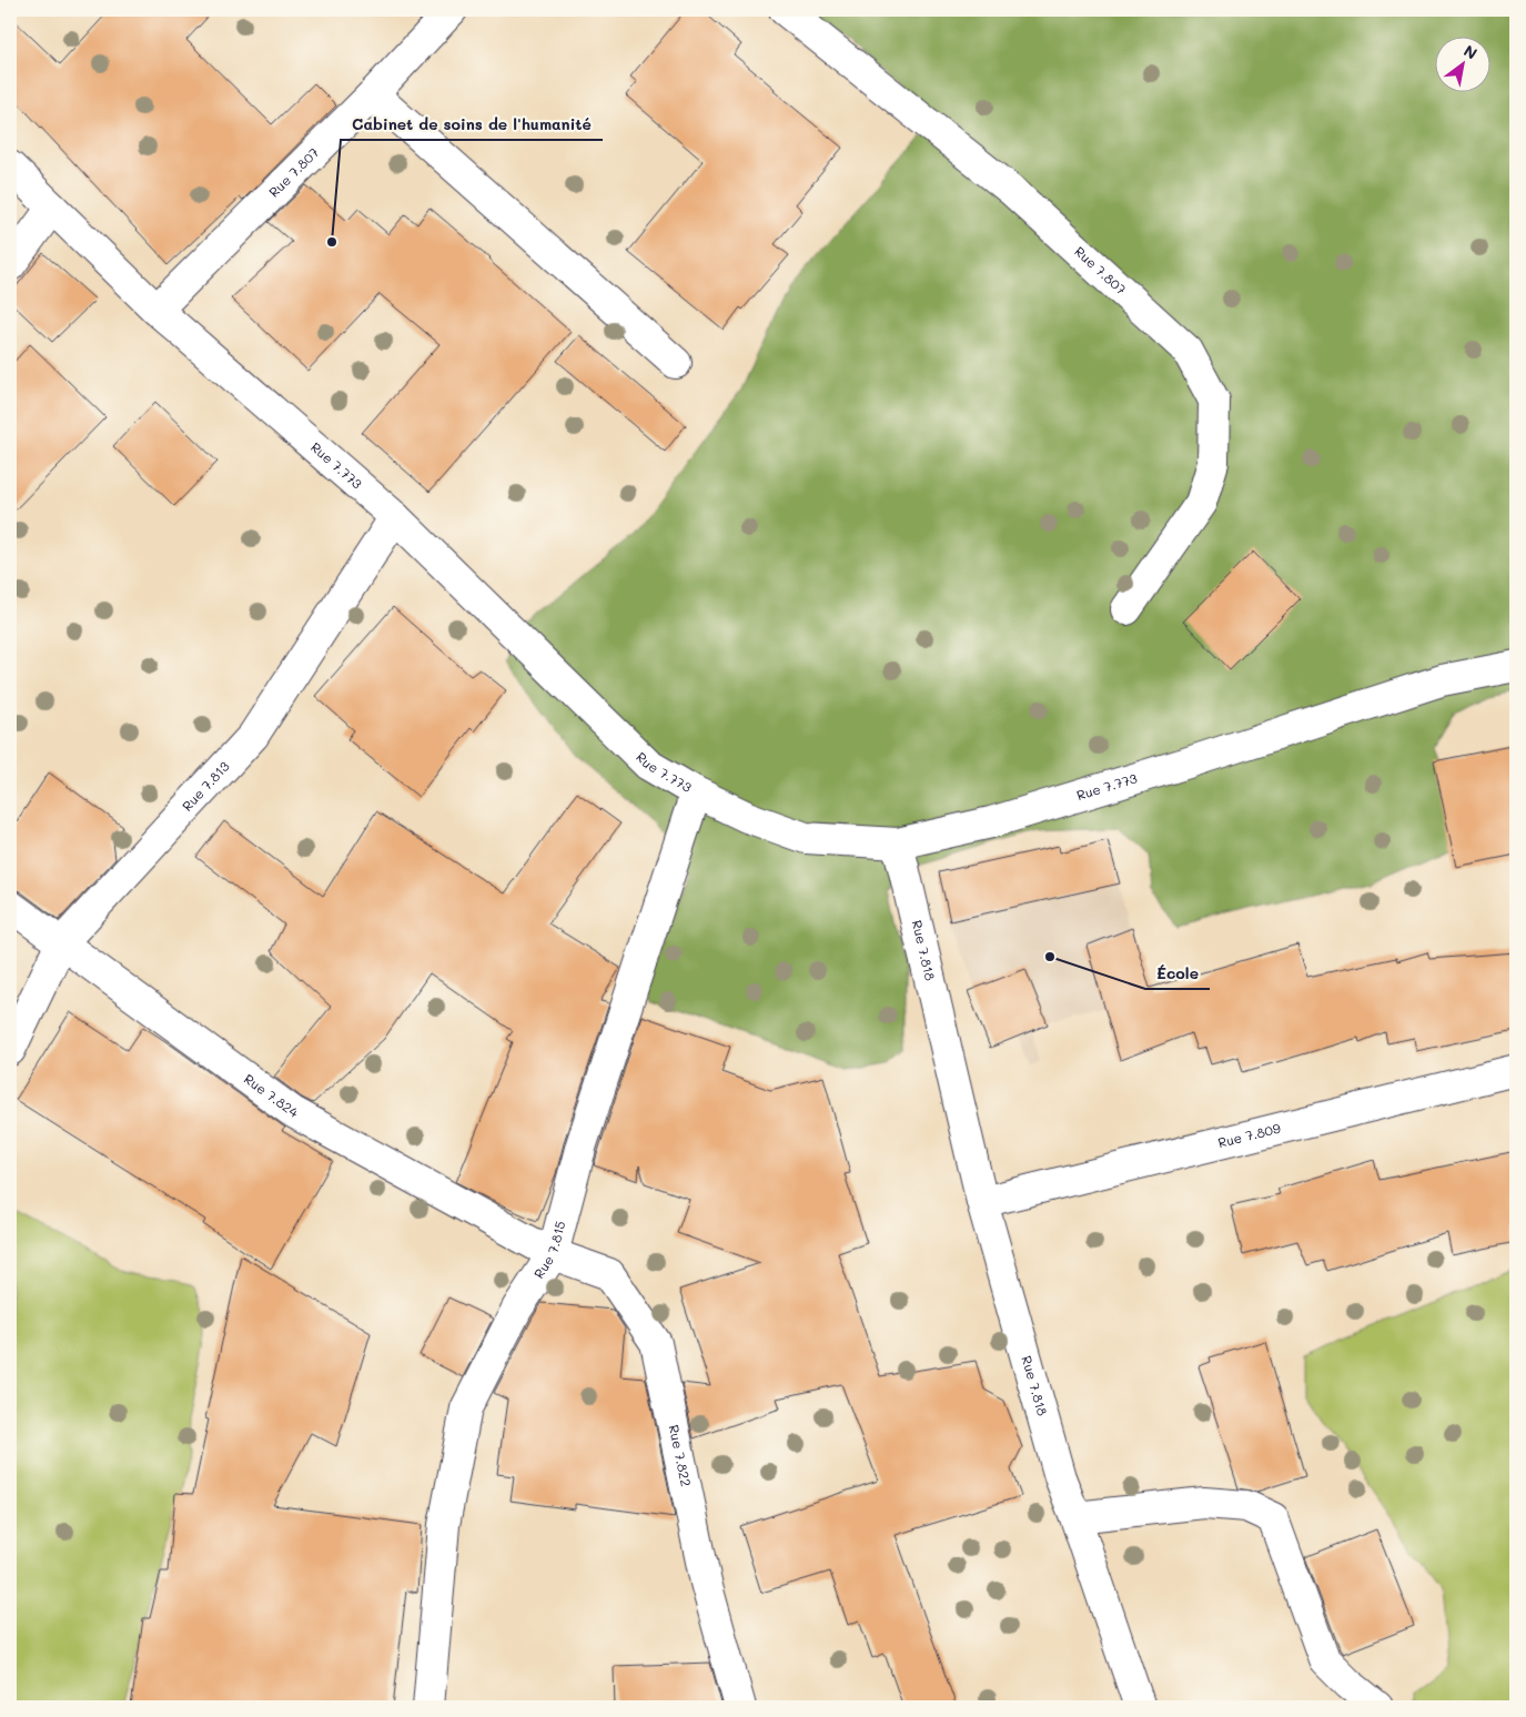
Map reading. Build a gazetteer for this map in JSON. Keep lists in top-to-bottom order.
{
  "streets": {
    "street": [
      "Rue 7.807",
      "Rue 7.773",
      "Rue 7.813",
      "Rue 7.818",
      "Rue 7.824",
      "Rue 7.809",
      "Rue 7.815",
      "Rue 7.822"
    ]
  },
  "crossings": [
    ["Rue 7.807", "Rue 7.773"],
    ["Rue 7.773", "Rue 7.813"],
    ["Rue 7.773", "Rue 7.818"],
    ["Rue 7.773", "Rue 7.815"],
    ["Rue 7.813", "Rue 7.824"],
    ["Rue 7.818", "Rue 7.809"],
    ["Rue 7.824", "Rue 7.815"],
    ["Rue 7.824", "Rue 7.822"],
    ["Rue 7.815", "Rue 7.822"]
  ],
  "places": ["Cabinet de soins de l'humanité", "École"],
  "north": "top right"
}
